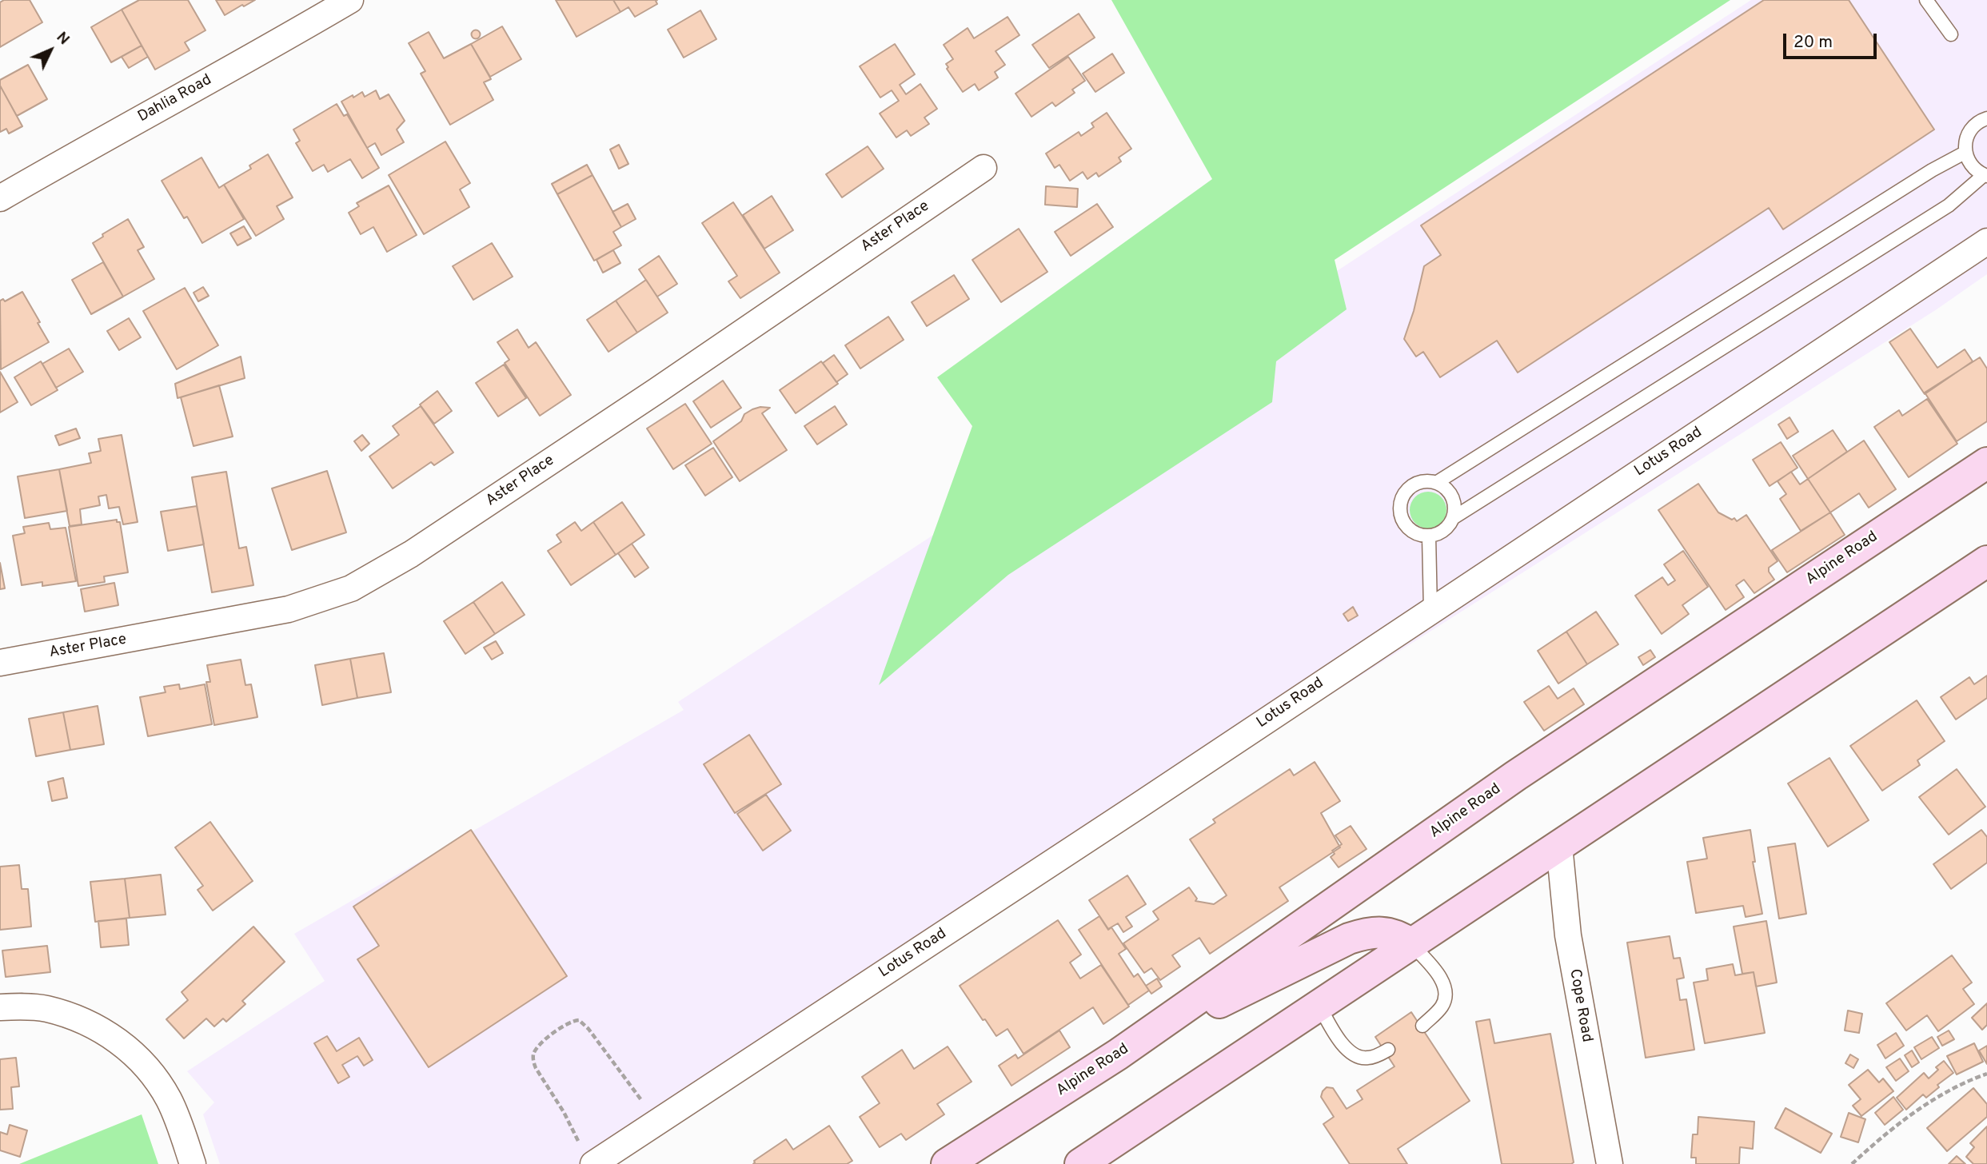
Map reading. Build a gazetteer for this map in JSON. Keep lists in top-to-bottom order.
{
  "streets": {
    "main road": ["Alpine Road"],
    "street": [
      "Dahlia Road",
      "Aster Place",
      "Lotus Road",
      "Cope Road"
    ]
  },
  "scale_bar": "20 m",
  "north": "top right"
}
